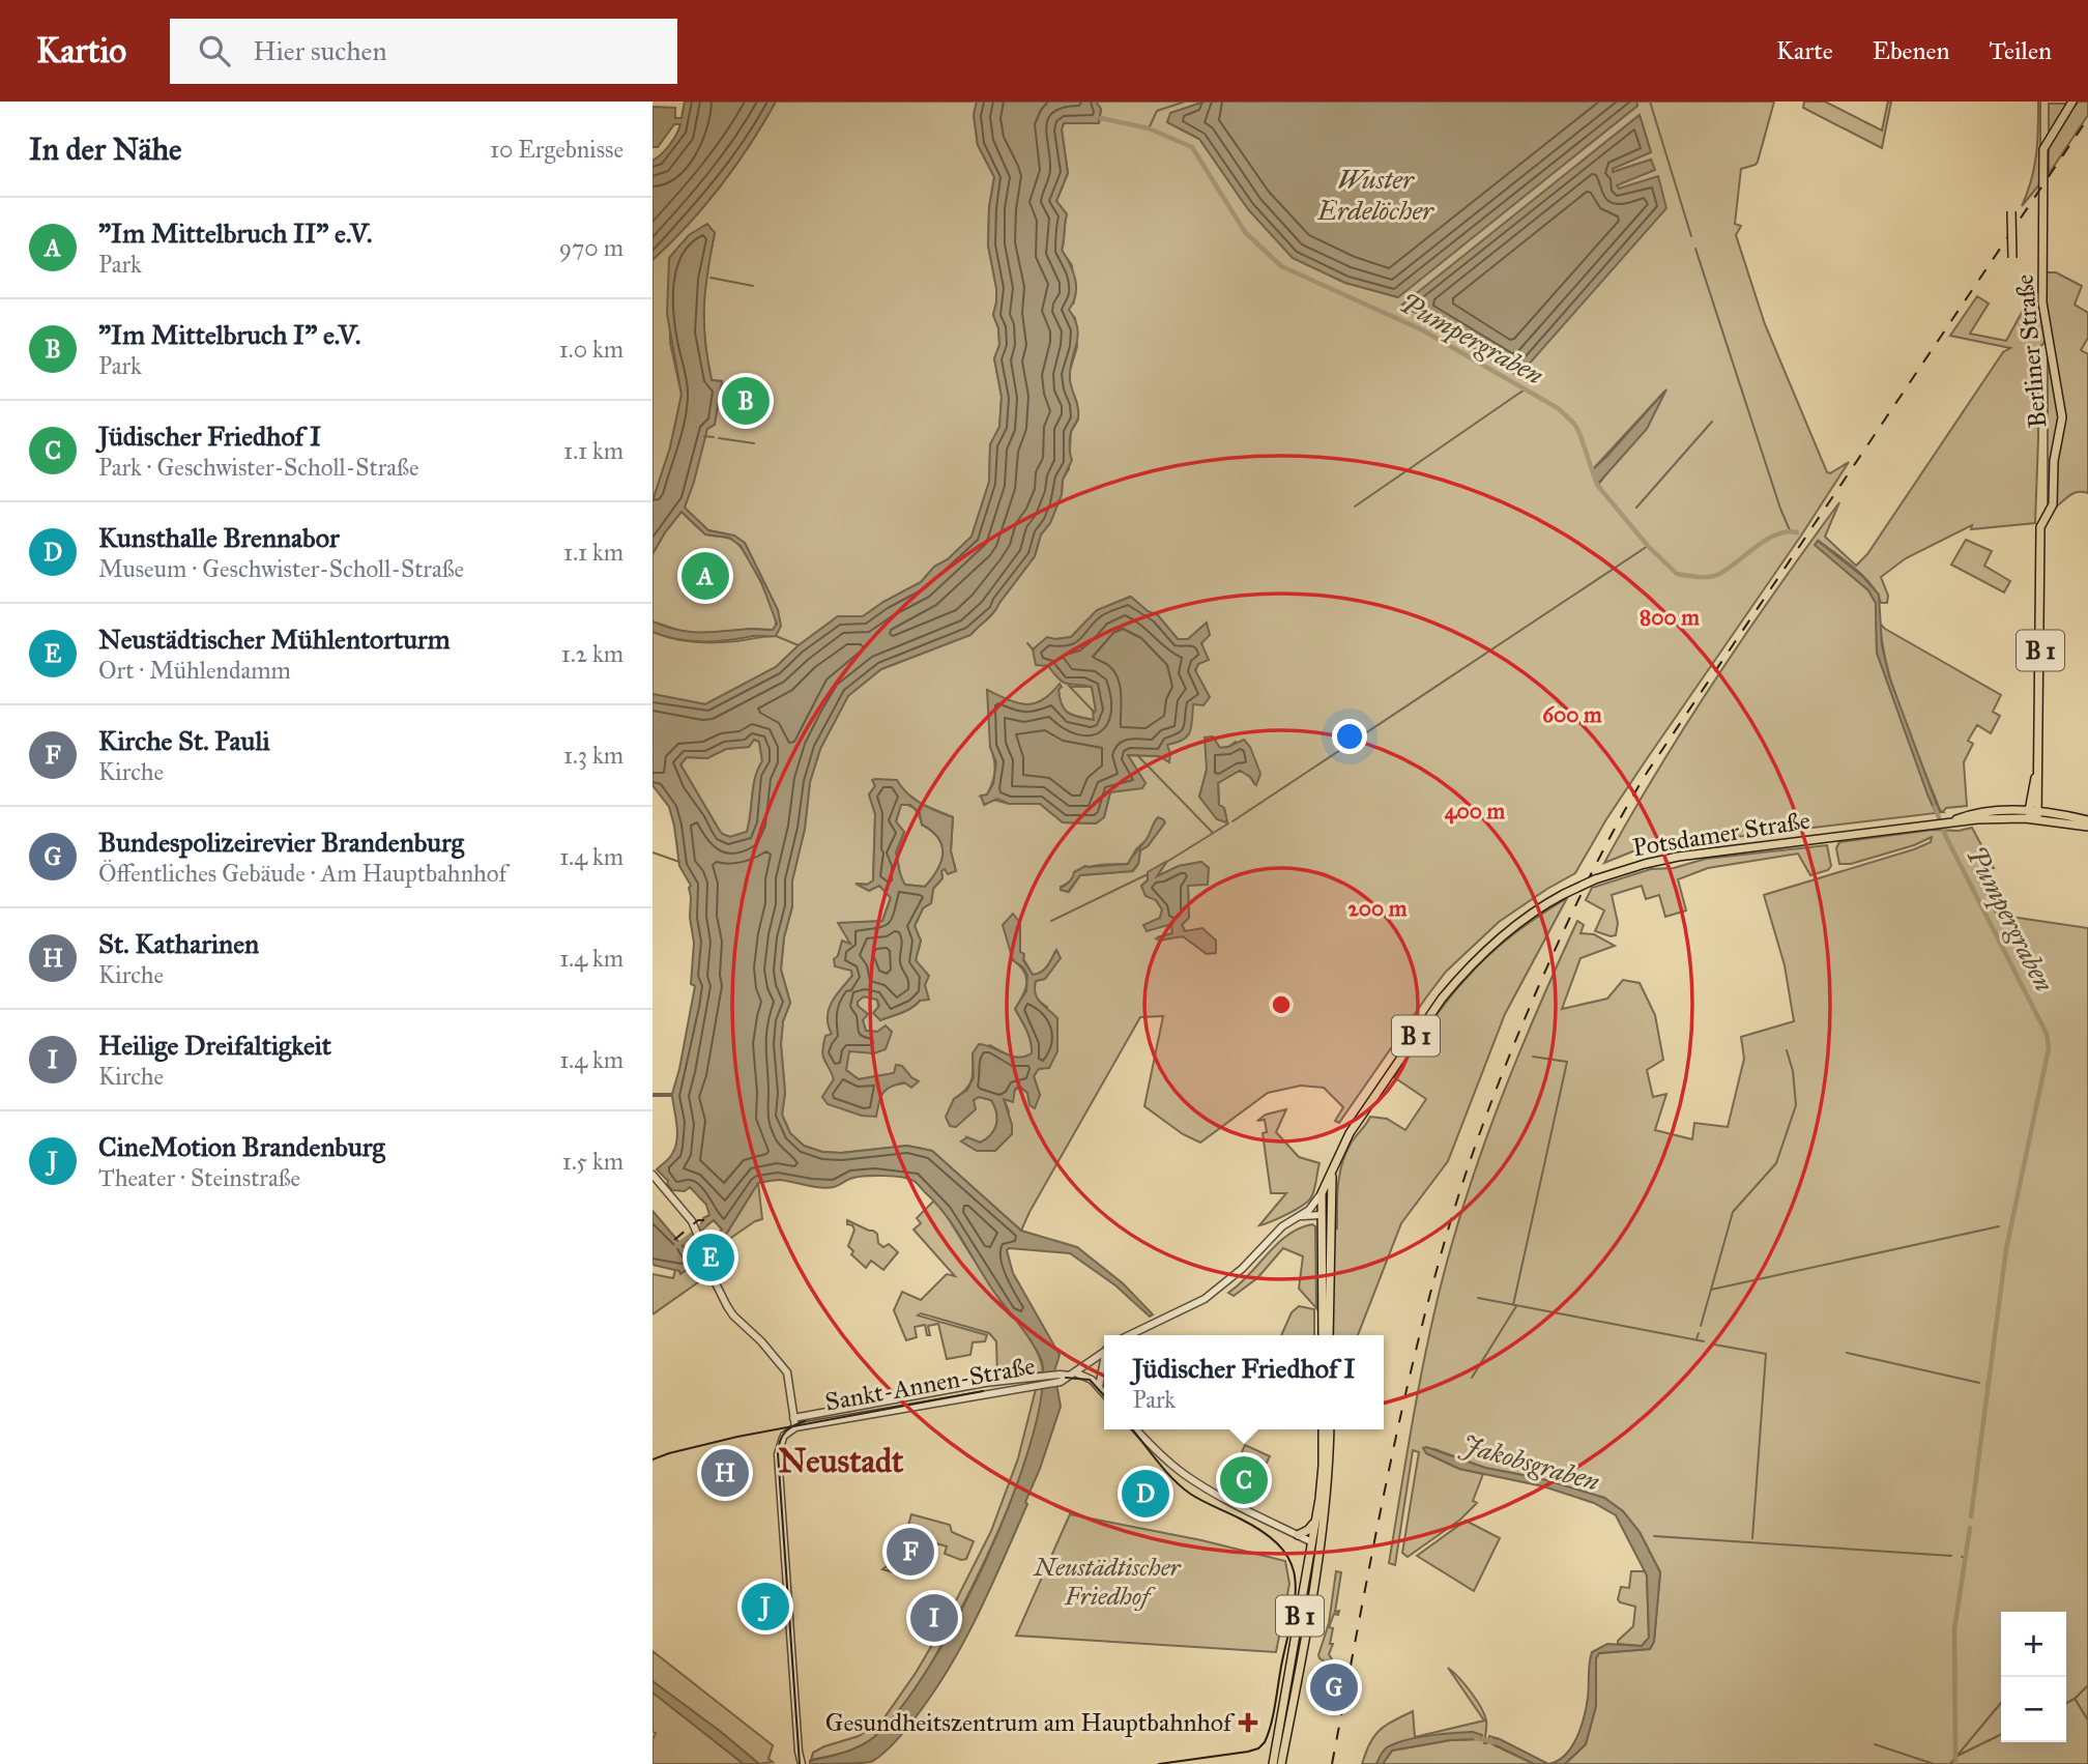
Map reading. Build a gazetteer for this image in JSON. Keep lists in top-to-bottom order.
{
  "streets": {
    "main road": ["Berliner Straße", "B 1", "Potsdamer Straße"],
    "street": ["Sankt-Annen-Straße"]
  },
  "crossings": [
    ["Berliner Straße", "Potsdamer Straße"],
    ["B 1", "Potsdamer Straße"]
  ],
  "districts": ["Neustadt"],
  "water": ["Wuster Erdelöcher", "Pumpergraben", "Jakobsgraben"],
  "parks": ["Neustädtischer Friedhof"],
  "places": {
    "health": ["Gesundheitszentrum am Hauptbahnhof"]
  },
  "page": {
    "header": "Kartio",
    "search": "Hier suchen",
    "nav": ["Karte", "Ebenen", "Teilen"],
    "heading": ["In der Nähe", "10 Ergebnisse"],
    "list": [
      {
        "mark": "A",
        "name": "\"Im Mittelbruch II\" e.V.",
        "note": "Park",
        "value": "970 m"
      },
      {
        "mark": "B",
        "name": "\"Im Mittelbruch I\" e.V.",
        "note": "Park",
        "value": "1.0 km"
      },
      {
        "mark": "C",
        "name": "Jüdischer Friedhof I",
        "note": "Park · Geschwister-Scholl-Straße",
        "value": "1.1 km"
      },
      {
        "mark": "D",
        "name": "Kunsthalle Brennabor",
        "note": "Museum · Geschwister-Scholl-Straße",
        "value": "1.1 km"
      },
      {
        "mark": "E",
        "name": "Neustädtischer Mühlentorturm",
        "note": "Ort · Mühlendamm",
        "value": "1.2 km"
      },
      {
        "mark": "F",
        "name": "Kirche St. Pauli",
        "note": "Kirche",
        "value": "1.3 km"
      },
      {
        "mark": "G",
        "name": "Bundespolizeirevier Brandenburg",
        "note": "Öffentliches Gebäude · Am Hauptbahnhof",
        "value": "1.4 km"
      },
      {
        "mark": "H",
        "name": "St. Katharinen",
        "note": "Kirche",
        "value": "1.4 km"
      },
      {
        "mark": "I",
        "name": "Heilige Dreifaltigkeit",
        "note": "Kirche",
        "value": "1.4 km"
      },
      {
        "mark": "J",
        "name": "CineMotion Brandenburg",
        "note": "Theater · Steinstraße",
        "value": "1.5 km"
      }
    ],
    "pins": [
      "B",
      "A",
      "E",
      "H",
      "C",
      "D",
      "F",
      "J",
      "I",
      "G"
    ],
    "popup": ["Jüdischer Friedhof I", "Park"],
    "map_buttons": ["+", "−"]
  },
  "rings": [
    "800 m",
    "600 m",
    "400 m",
    "200 m"
  ]
}
